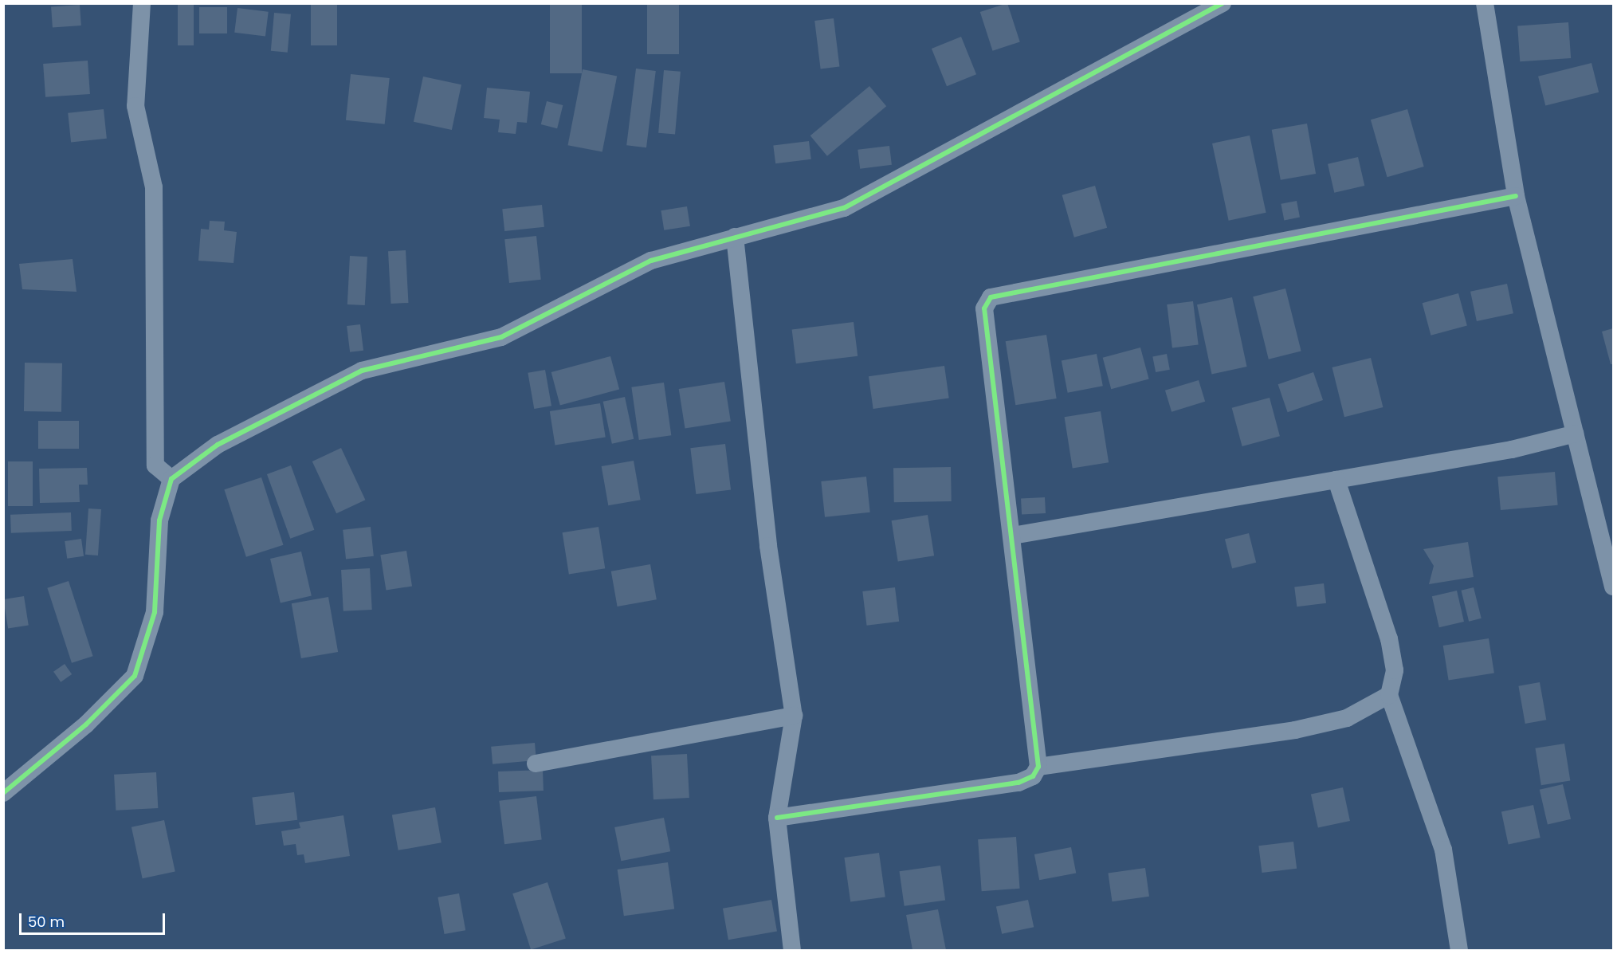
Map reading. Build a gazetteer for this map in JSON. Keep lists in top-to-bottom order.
{
  "scale_bar": "50 m"
}
